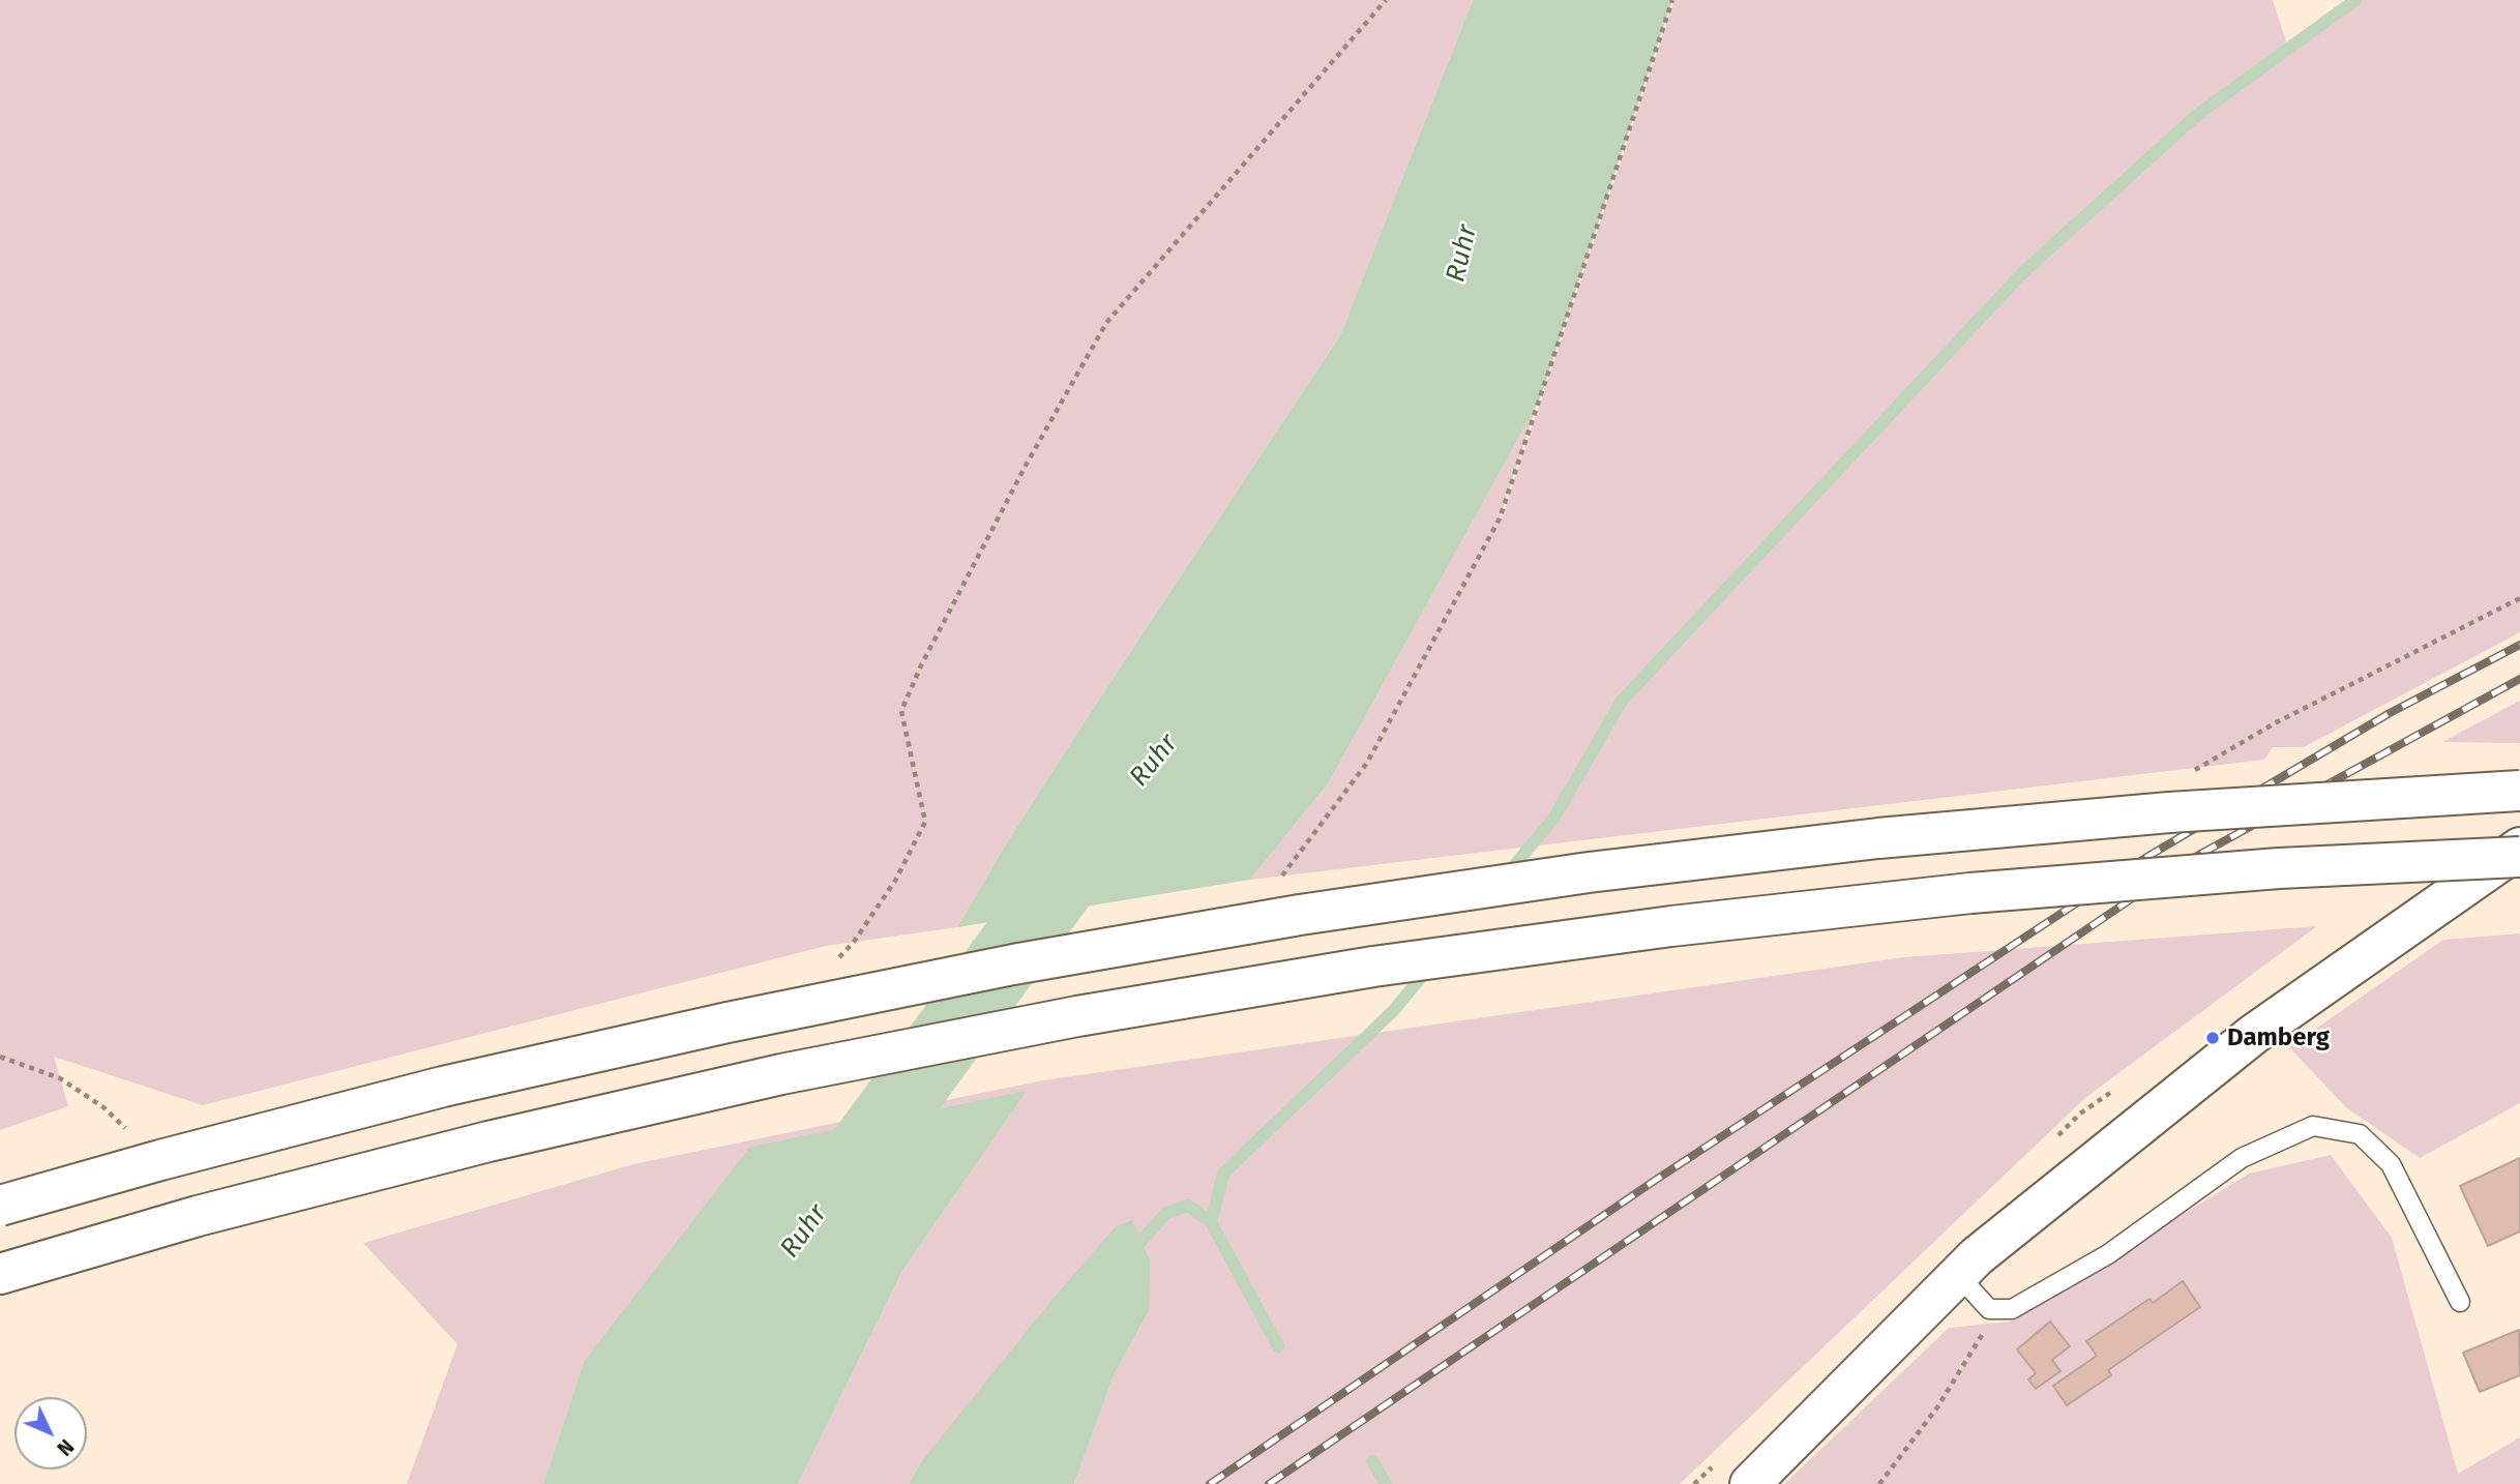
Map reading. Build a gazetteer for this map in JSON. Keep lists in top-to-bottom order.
{
  "water": ["Ruhr"],
  "places": ["Damberg"],
  "north": "bottom right"
}
